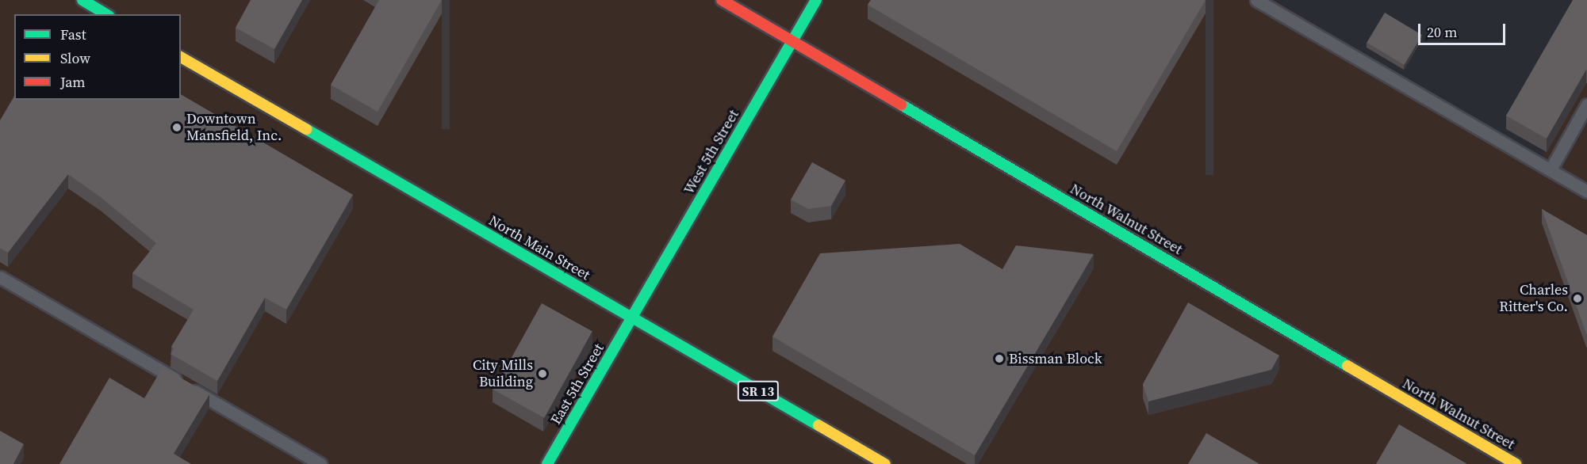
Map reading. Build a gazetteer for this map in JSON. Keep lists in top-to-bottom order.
{
  "streets": {
    "main road": [
      "West 5th Street",
      "North Walnut Street",
      "North Main Street",
      "East 5th Street",
      "SR 13"
    ]
  },
  "crossings": [
    ["West 5th Street", "North Walnut Street"],
    ["West 5th Street", "North Main Street"],
    ["West 5th Street", "East 5th Street"],
    ["North Main Street", "East 5th Street"]
  ],
  "places": [
    "Downtown Mansfield, Inc.",
    "Charles Ritter's Co.",
    "Bissman Block",
    "City Mills Building"
  ],
  "legend": ["Fast", "Slow", "Jam"],
  "scale_bar": "20 m"
}
